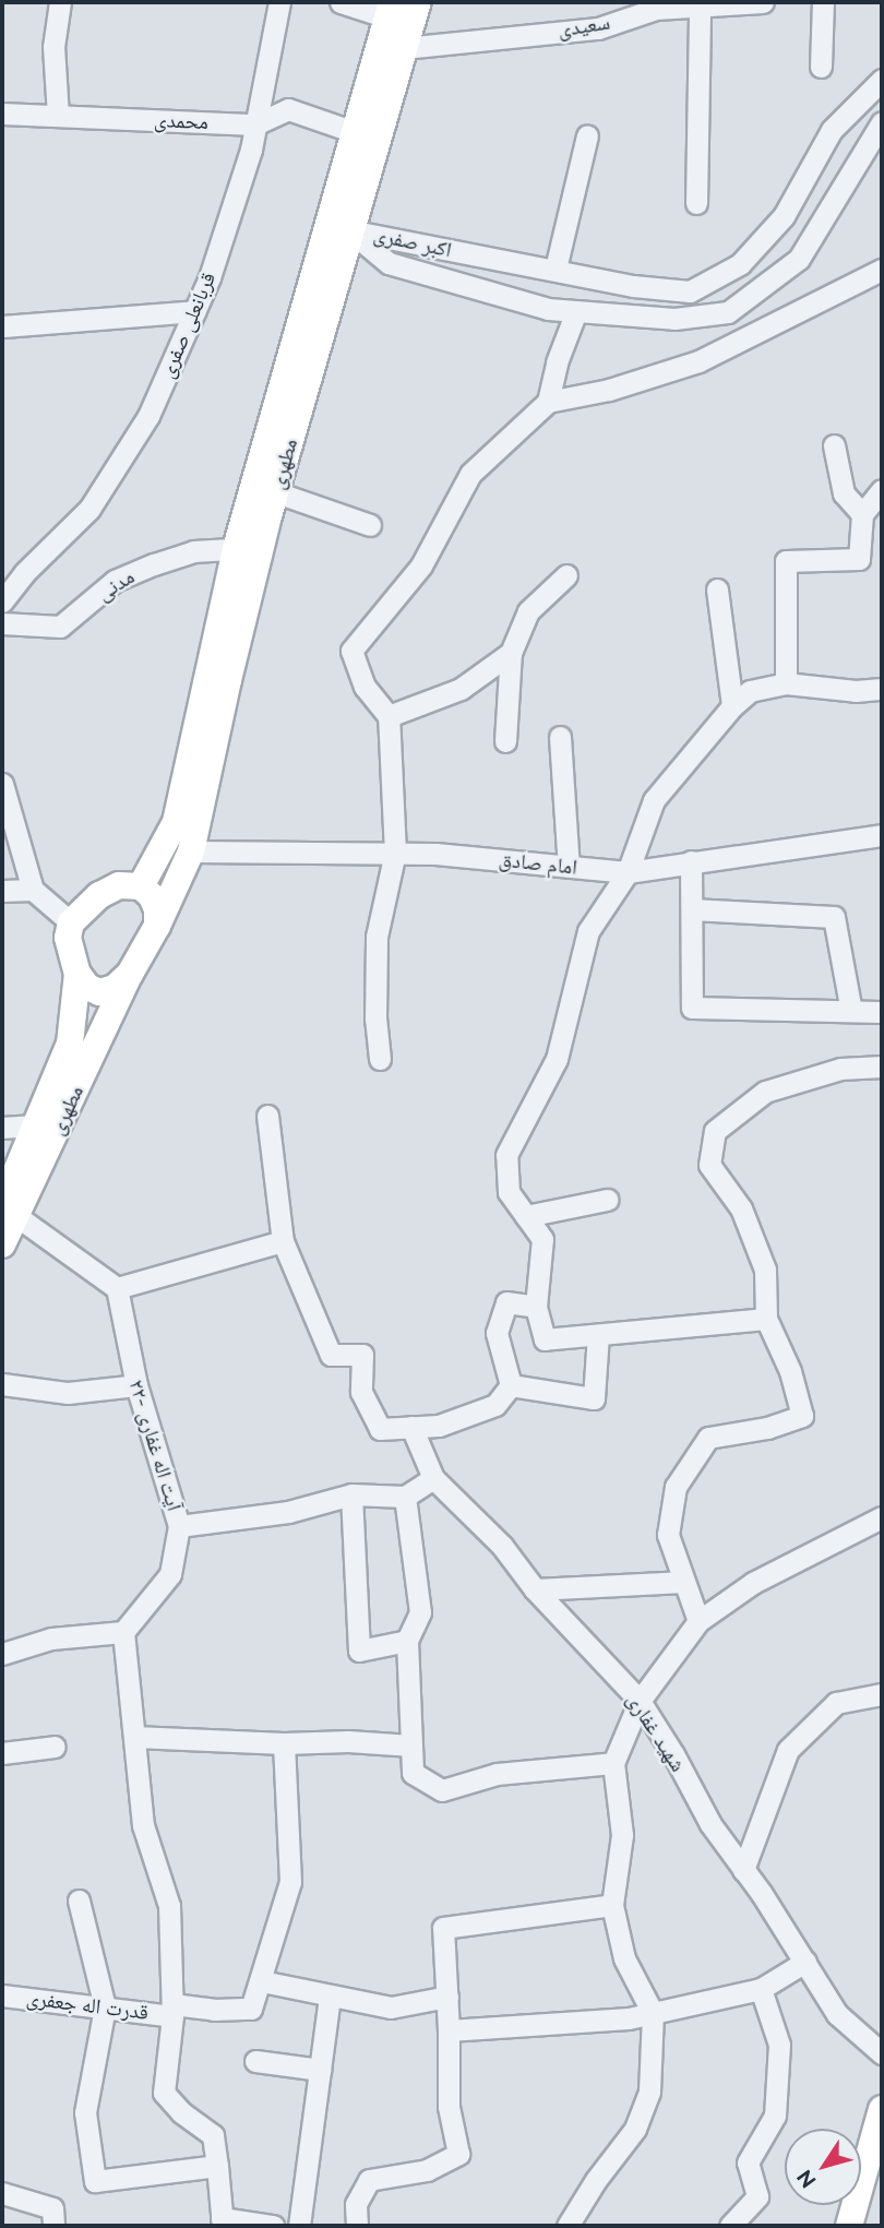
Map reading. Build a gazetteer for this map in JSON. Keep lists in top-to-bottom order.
{
  "streets": {
    "main road": ["مطهری"],
    "street": [
      "سعیدی",
      "محمدی",
      "اکبر صفری",
      "قربانعلی صفری",
      "مدنی",
      "امام صادق",
      "۲۲- آیت اله غفاری",
      "شهید غفاری",
      "قدرت اله جعفری"
    ]
  },
  "crossings": [
    ["سعیدی", "مطهری"],
    ["محمدی", "قربانعلی صفری"],
    ["محمدی", "مطهری"],
    ["اکبر صفری", "مطهری"],
    ["مطهری", "مدنی"],
    ["مطهری", "امام صادق"]
  ],
  "north": "bottom left"
}
